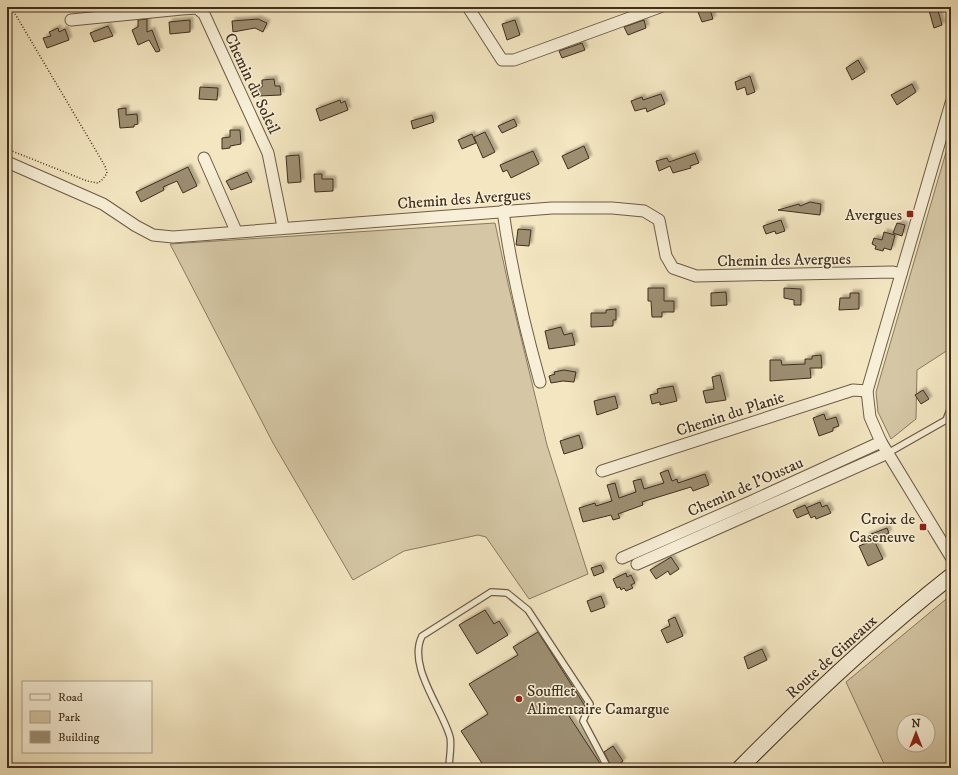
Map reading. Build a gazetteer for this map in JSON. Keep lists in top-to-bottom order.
{
  "streets": {
    "street": [
      "Chemin du Soleil",
      "Chemin des Avergues",
      "Chemin du Planie",
      "Chemin de l'Oustau",
      "Route de Gimeaux"
    ]
  },
  "crossings": [
    ["Chemin du Soleil", "Chemin des Avergues"]
  ],
  "places": {
    "transit": ["Avergues", "Croix de Caseneuve"],
    "other": ["Soufflet Alimentaire Camargue"]
  },
  "legend": ["Road", "Park", "Building"],
  "north": "top"
}
